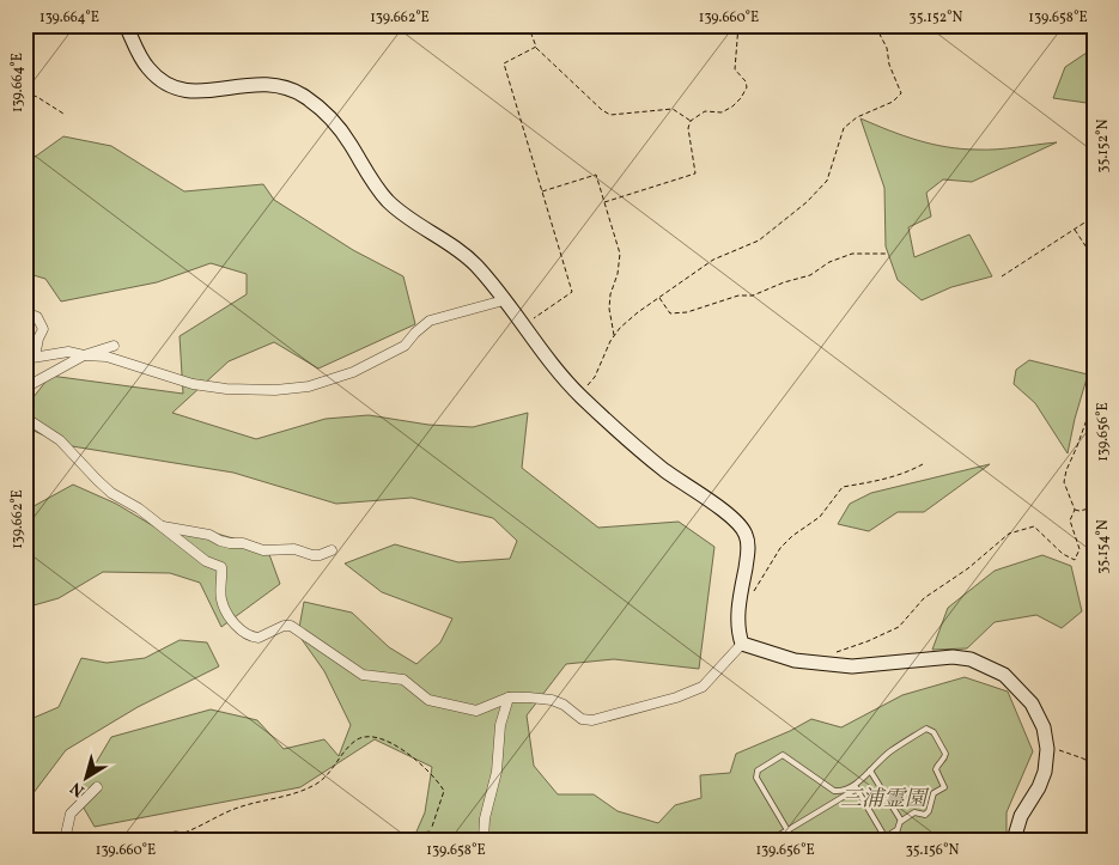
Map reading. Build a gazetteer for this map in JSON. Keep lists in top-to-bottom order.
{
  "parks": ["三浦霊園"],
  "north": "bottom left",
  "coordinates": [
    "139.664°E",
    "139.662°E",
    "139.660°E",
    "35.152°N",
    "139.658°E",
    "139.656°E",
    "35.154°N",
    "35.156°N"
  ]
}
